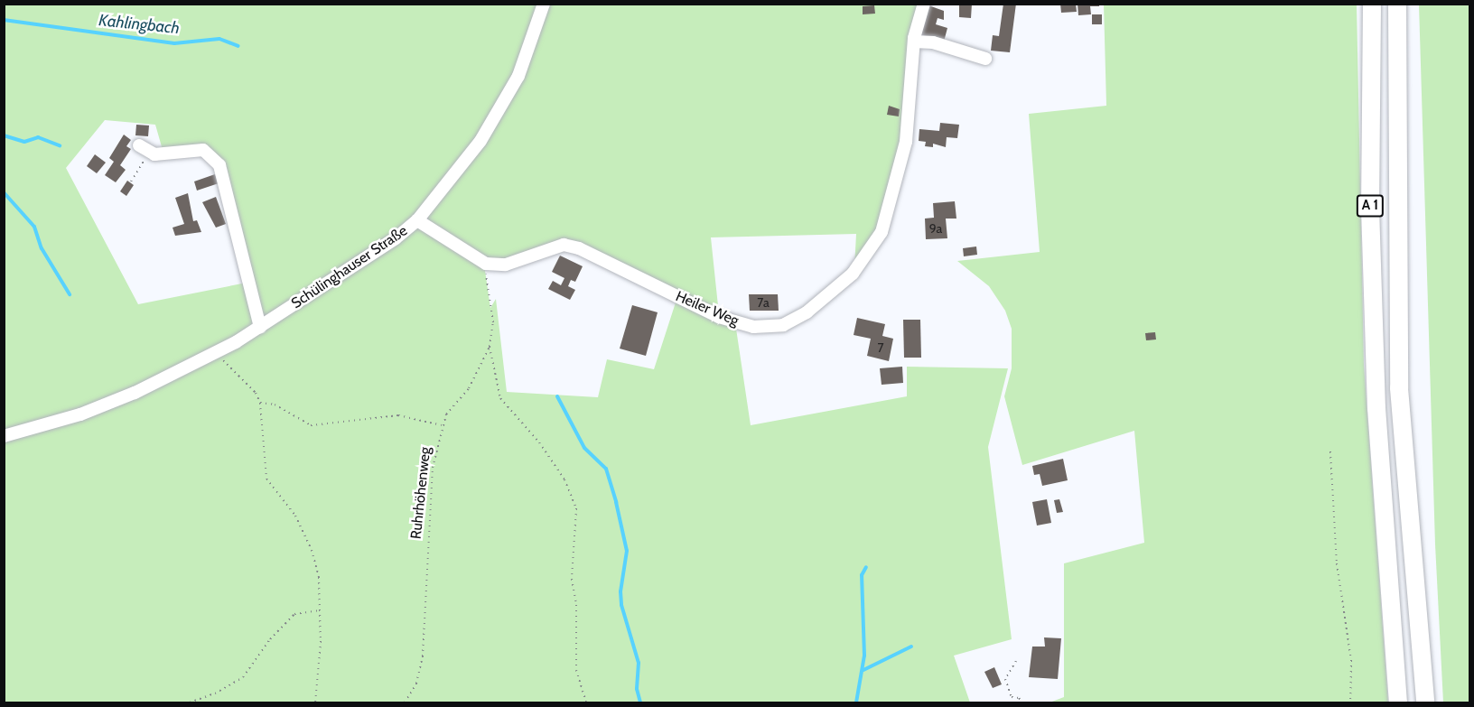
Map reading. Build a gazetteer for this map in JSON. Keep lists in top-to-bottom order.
{
  "streets": {
    "highway": ["A 1"],
    "street": ["Schülinghauser Straße", "Heiler Weg"],
    "path": ["Ruhrhöhenweg"]
  },
  "crossings": [
    ["Heiler Weg", "Ruhrhöhenweg"]
  ],
  "water": ["Kahlingbach"],
  "house_numbers": ["9a", "7a", "7"]
}
